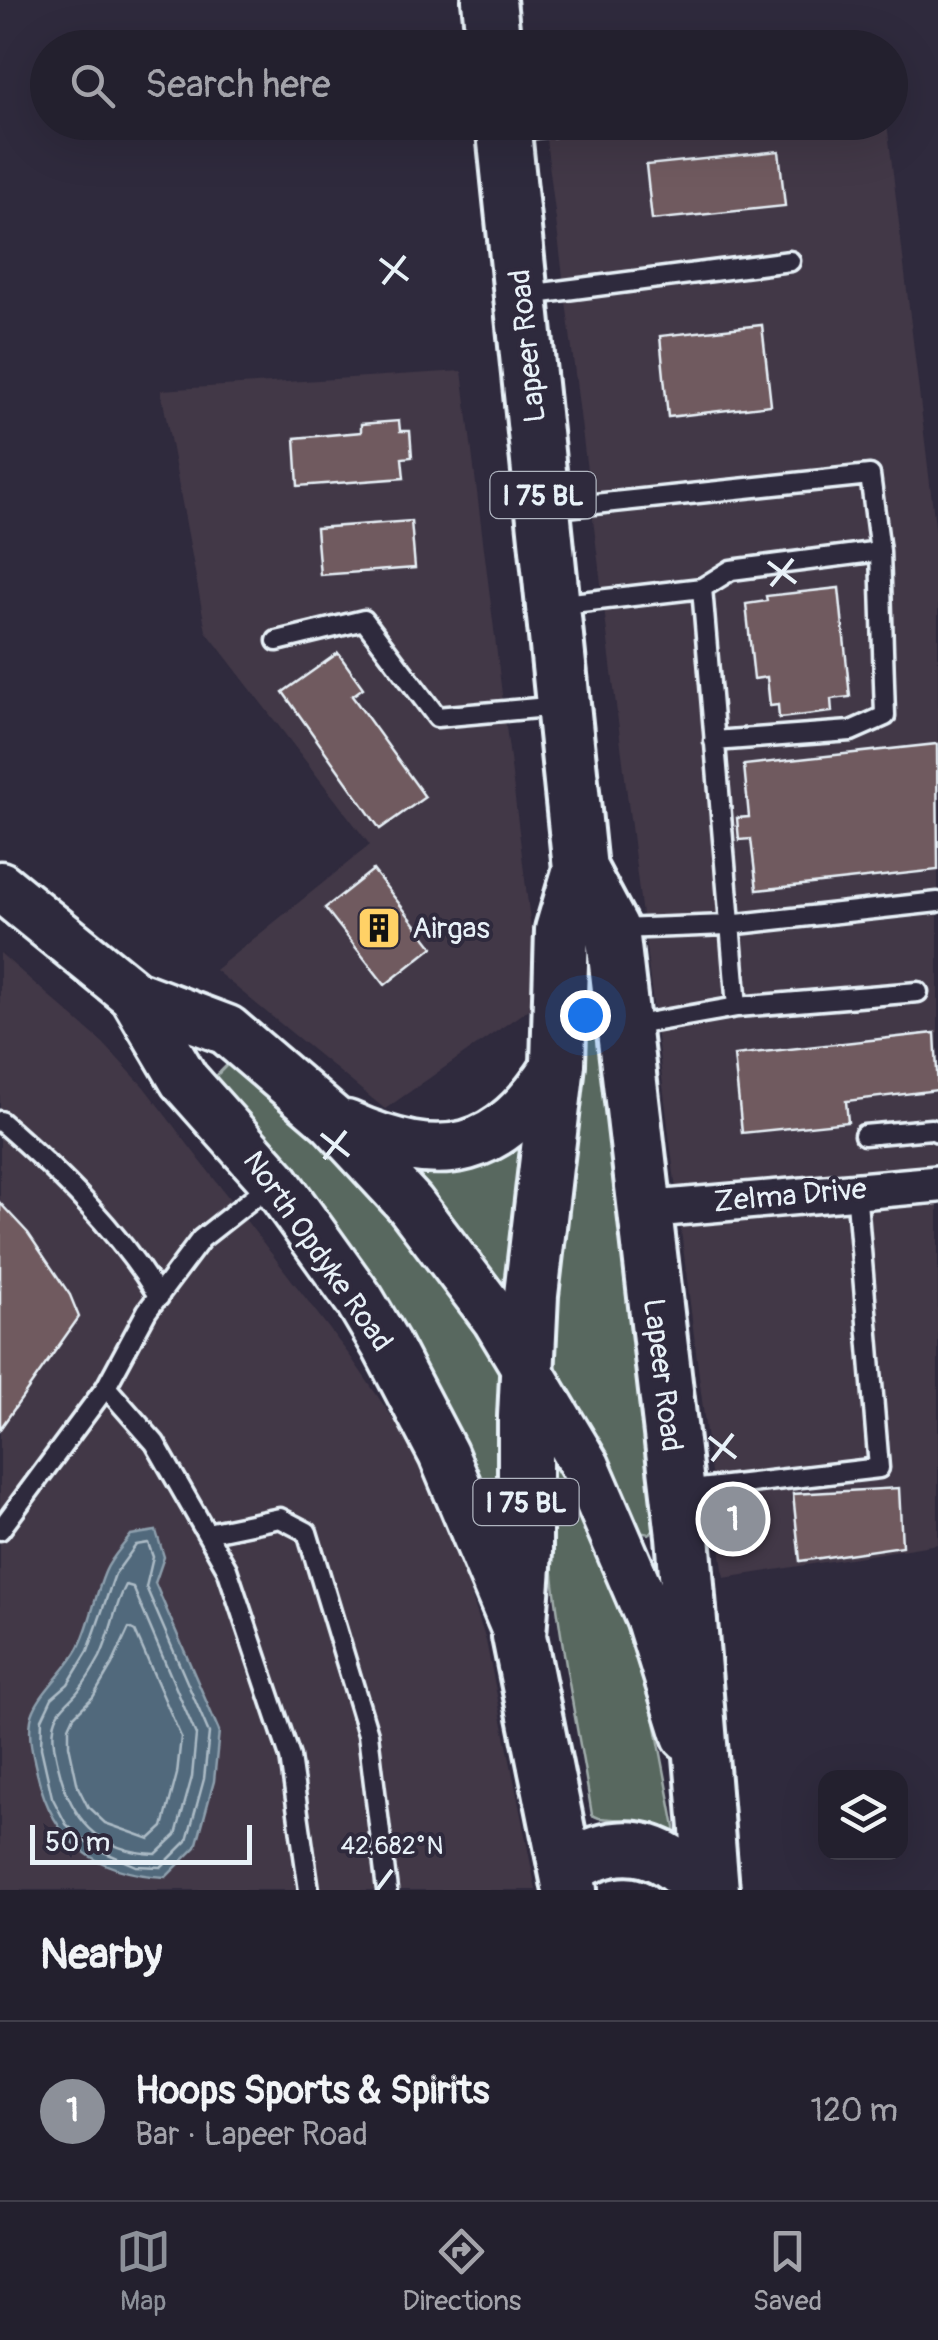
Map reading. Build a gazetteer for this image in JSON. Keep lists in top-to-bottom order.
{
  "streets": {
    "main road": ["Lapeer Road", "I 75 BL", "North Opdyke Road"],
    "street": ["Zelma Drive"]
  },
  "crossings": [
    ["Lapeer Road", "Zelma Drive"],
    ["Lapeer Road", "North Opdyke Road"]
  ],
  "places": {
    "building": ["Airgas"]
  },
  "scale_bar": "50 m",
  "page": {
    "search": "Search here",
    "pins": "1",
    "scale": "50 m",
    "heading": "Nearby",
    "list": [
      {
        "mark": "1",
        "name": "Hoops Sports & Spirits",
        "note": "Bar · Lapeer Road",
        "value": "120 m"
      }
    ],
    "nav": ["Map", "Directions", "Saved"]
  },
  "coordinates": ["42.682°N"]
}
